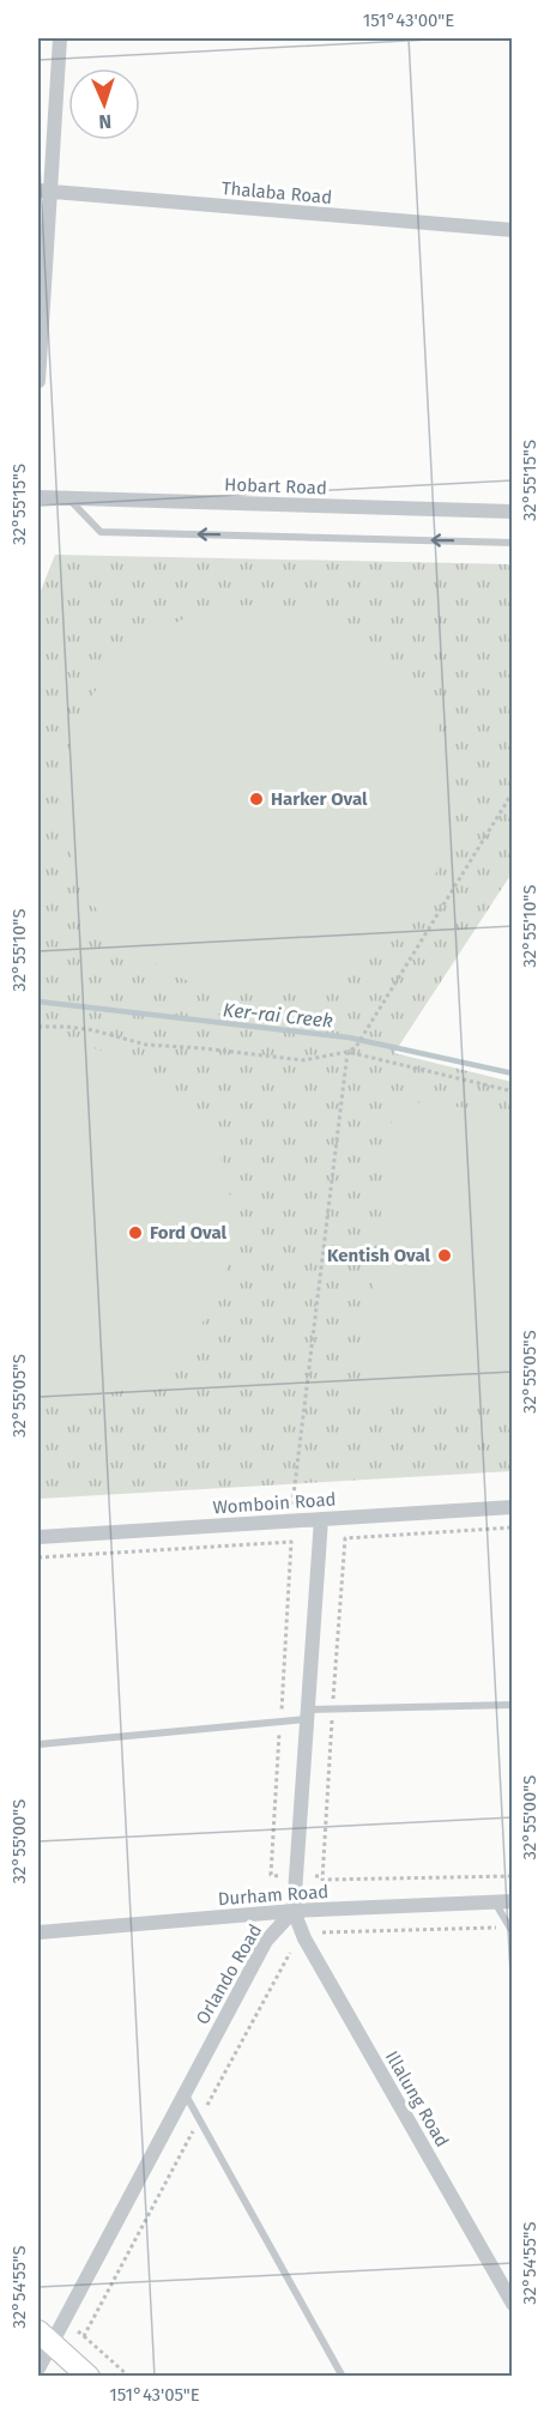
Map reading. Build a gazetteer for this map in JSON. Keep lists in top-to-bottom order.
{
  "streets": {
    "street": [
      "Thalaba Road",
      "Hobart Road",
      "Womboin Road",
      "Durham Road",
      "Orlando Road",
      "Illalung Road"
    ]
  },
  "crossings": [
    ["Durham Road", "Orlando Road"],
    ["Durham Road", "Illalung Road"],
    ["Orlando Road", "Illalung Road"]
  ],
  "water": ["Ker-rai Creek"],
  "places": ["Harker Oval", "Ford Oval", "Kentish Oval"],
  "north": "bottom",
  "coordinates": [
    "151°43'00\"E",
    "32°55'15\"S",
    "32°55'10\"S",
    "32°55'05\"S",
    "32°55'00\"S",
    "32°54'55\"S",
    "151°43'05\"E"
  ]
}
